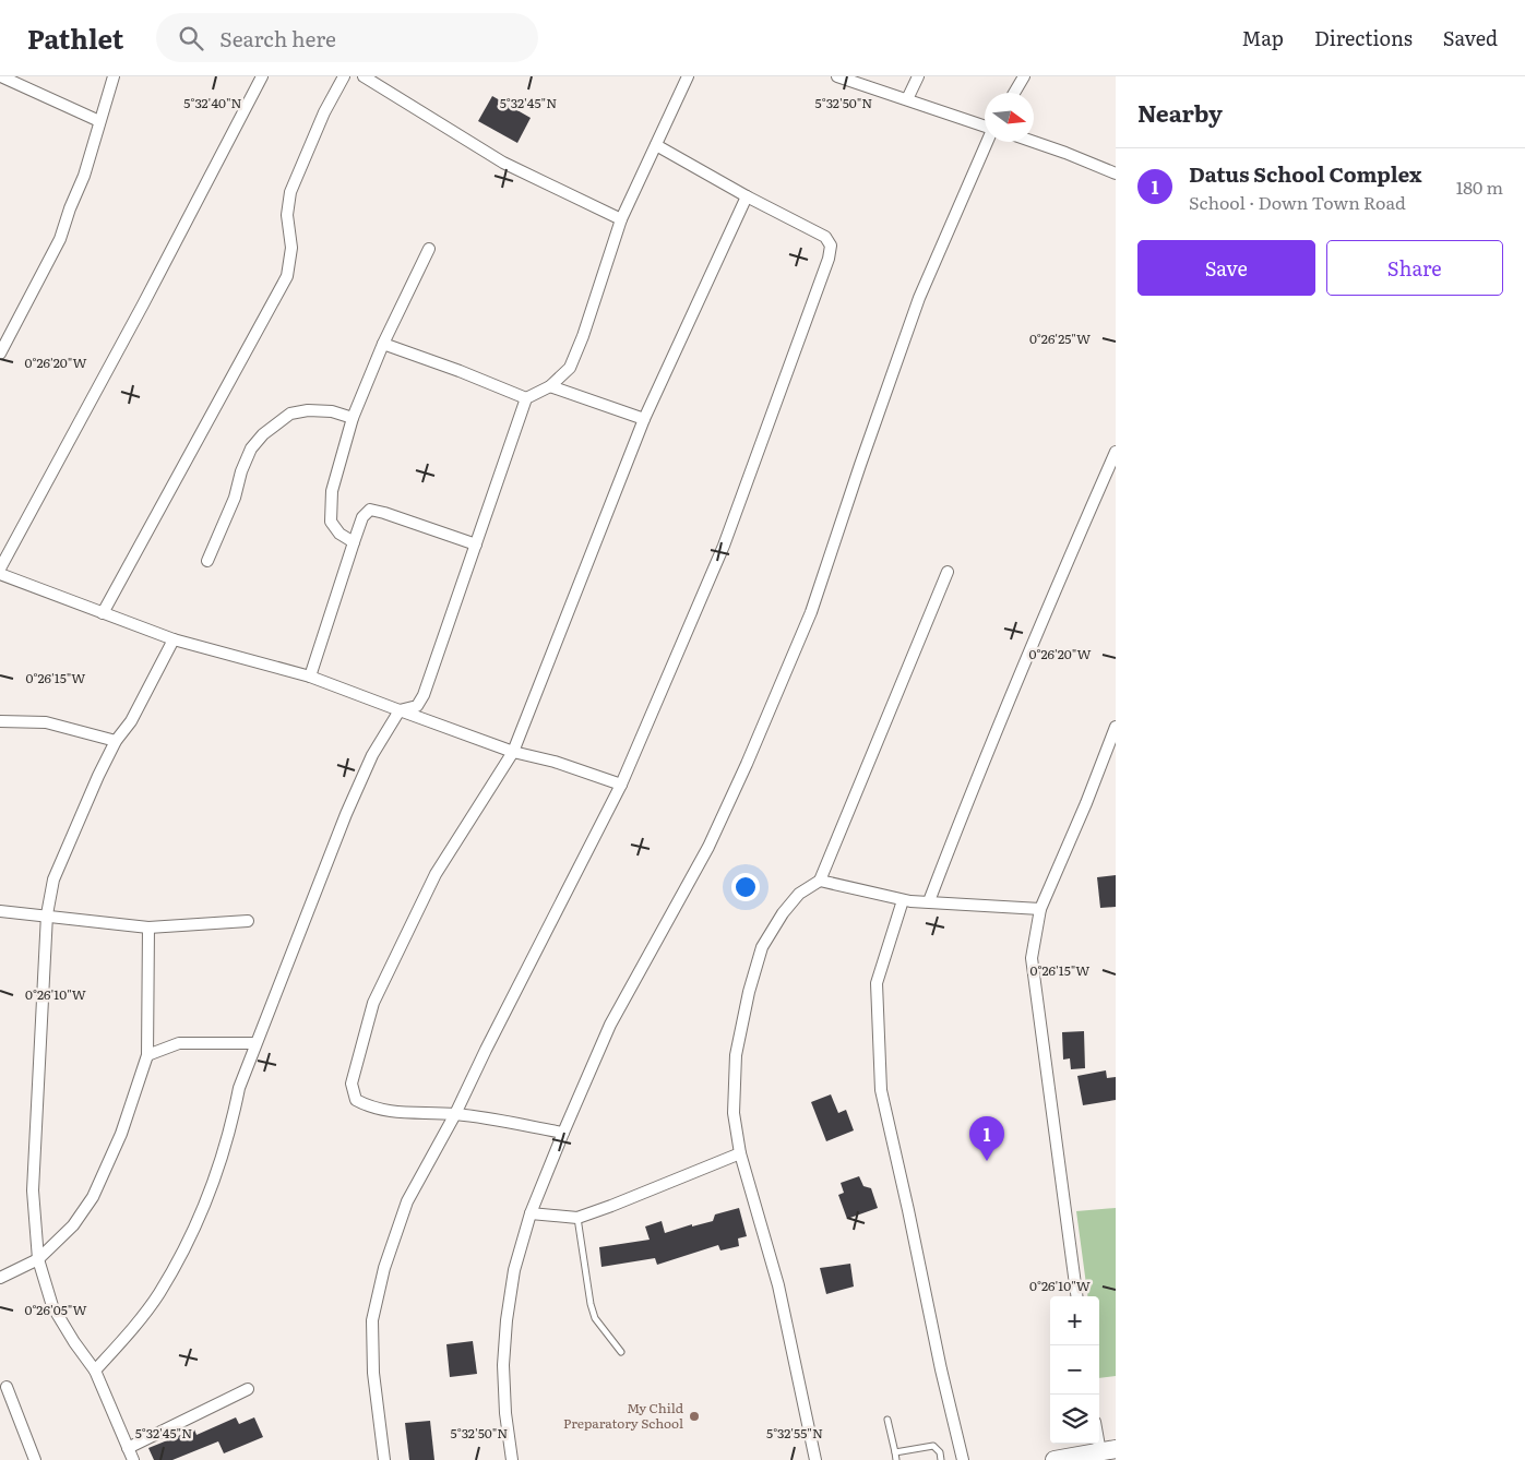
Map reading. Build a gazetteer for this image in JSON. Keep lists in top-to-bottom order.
{
  "places": ["My Child Preparatory School"],
  "north": "right",
  "page": {
    "header": "Pathlet",
    "search": "Search here",
    "nav": ["Map", "Directions", "Saved"],
    "heading": "Nearby",
    "list": [
      {
        "mark": "1",
        "name": "Datus School Complex",
        "note": "School · Down Town Road",
        "value": "180 m"
      }
    ],
    "buttons": ["Save", "Share"],
    "pins": "1",
    "map_buttons": ["+", "−"]
  },
  "coordinates": [
    "5°32'40\"N",
    "5°32'45\"N",
    "5°32'50\"N",
    "0°26'25\"W",
    "0°26'20\"W",
    "0°26'15\"W",
    "0°26'10\"W",
    "0°26'05\"W",
    "5°32'55\"N"
  ]
}
